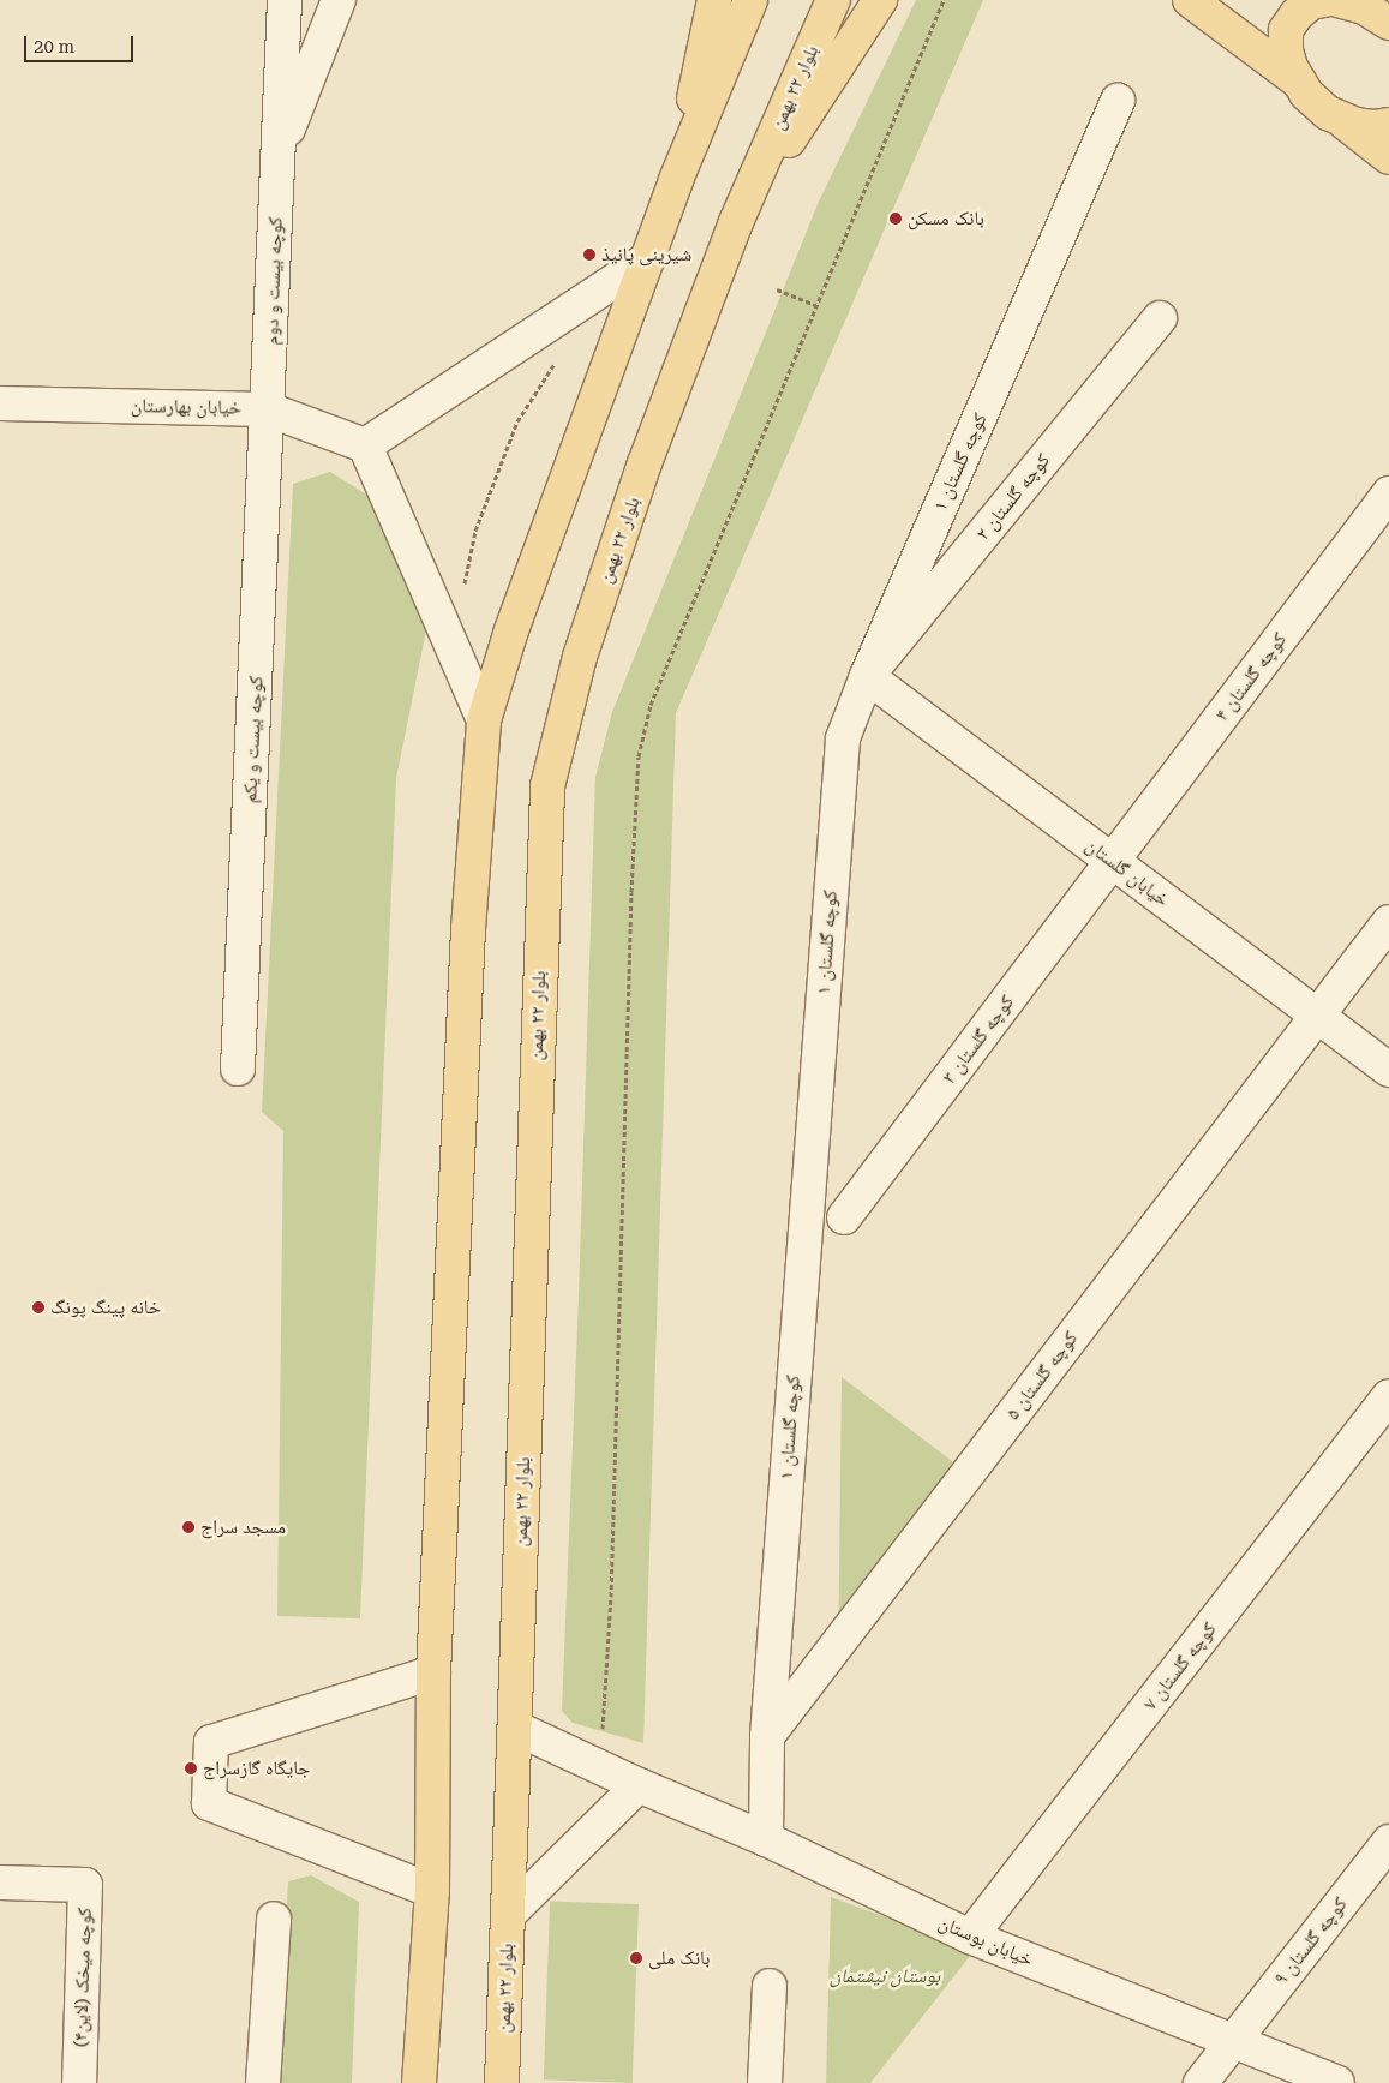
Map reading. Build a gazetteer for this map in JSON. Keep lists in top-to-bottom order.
{
  "streets": {
    "main road": ["بلوار ۲۲ بهمن"],
    "street": [
      "کوچه بیست و دوم",
      "خیابان بهارستان",
      "کوچه گلستان ۱",
      "کوچه گلستان ۲",
      "کوچه گلستان ۴",
      "کوچه بیست و یکم",
      "خیابان گلستان",
      "کوچه گلستان ۳",
      "کوچه گلستان ۵",
      "کوچه گلستان ۷",
      "خیابان بوستان",
      "کوچه گلستان ۹",
      "کوچه میخک (لاین۴)"
    ]
  },
  "crossings": [
    ["بلوار ۲۲ بهمن", "خیابان بوستان"],
    ["کوچه بیست و دوم", "خیابان بهارستان"],
    ["کوچه بیست و دوم", "کوچه بیست و یکم"],
    ["خیابان بهارستان", "کوچه بیست و یکم"],
    ["کوچه گلستان ۱", "کوچه گلستان ۲"],
    ["کوچه گلستان ۱", "خیابان گلستان"],
    ["کوچه گلستان ۱", "کوچه گلستان ۵"],
    ["کوچه گلستان ۱", "خیابان بوستان"],
    ["کوچه گلستان ۲", "خیابان گلستان"],
    ["کوچه گلستان ۴", "خیابان گلستان"],
    ["کوچه گلستان ۴", "کوچه گلستان ۳"],
    ["خیابان گلستان", "کوچه گلستان ۳"],
    ["خیابان گلستان", "کوچه گلستان ۵"],
    ["کوچه گلستان ۷", "خیابان بوستان"],
    ["خیابان بوستان", "کوچه گلستان ۹"]
  ],
  "parks": ["بوستان نیشتمان"],
  "places": [
    "بانک مسکن",
    "شیرینی پانیذ",
    "خانه پینگ پونگ",
    "مسجد سراج",
    "جایگاه گازسراج",
    "بانک ملی"
  ],
  "scale_bar": "20 m"
}
